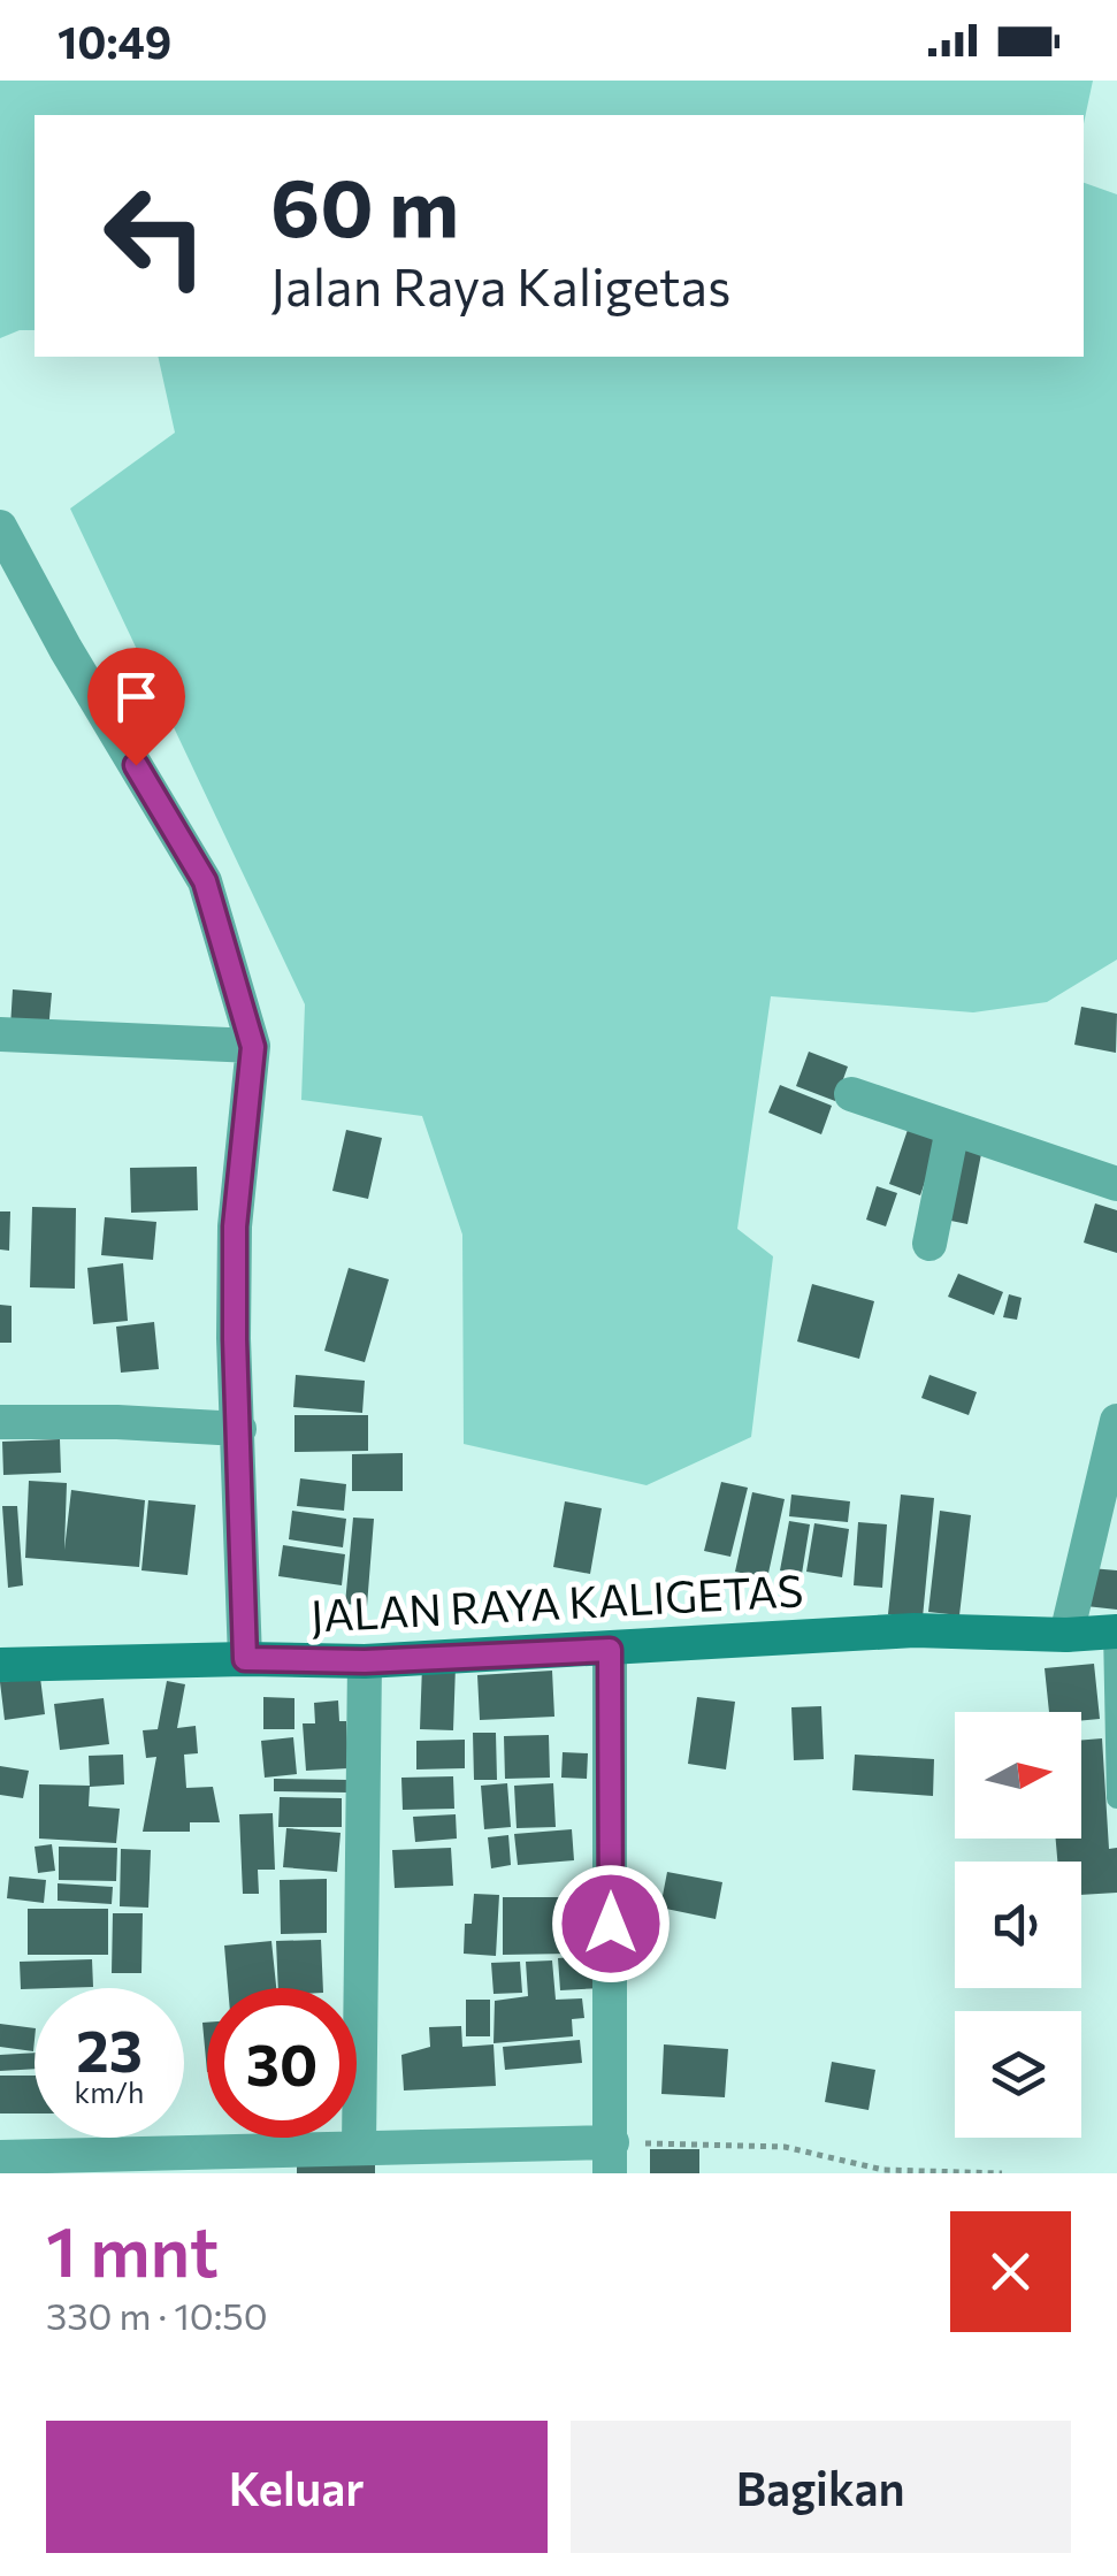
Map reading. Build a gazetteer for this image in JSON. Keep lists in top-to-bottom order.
{
  "streets": {
    "main road": ["JALAN RAYA KALIGETAS"]
  },
  "north": "right",
  "page": {
    "status": "10:49",
    "turn": ["60 m", "Jalan Raya Kaligetas"],
    "speed": "23 km/h",
    "limit": "30",
    "heading": ["1 mnt", "330 m · 10:50"],
    "buttons": ["Keluar", "Bagikan"]
  }
}
